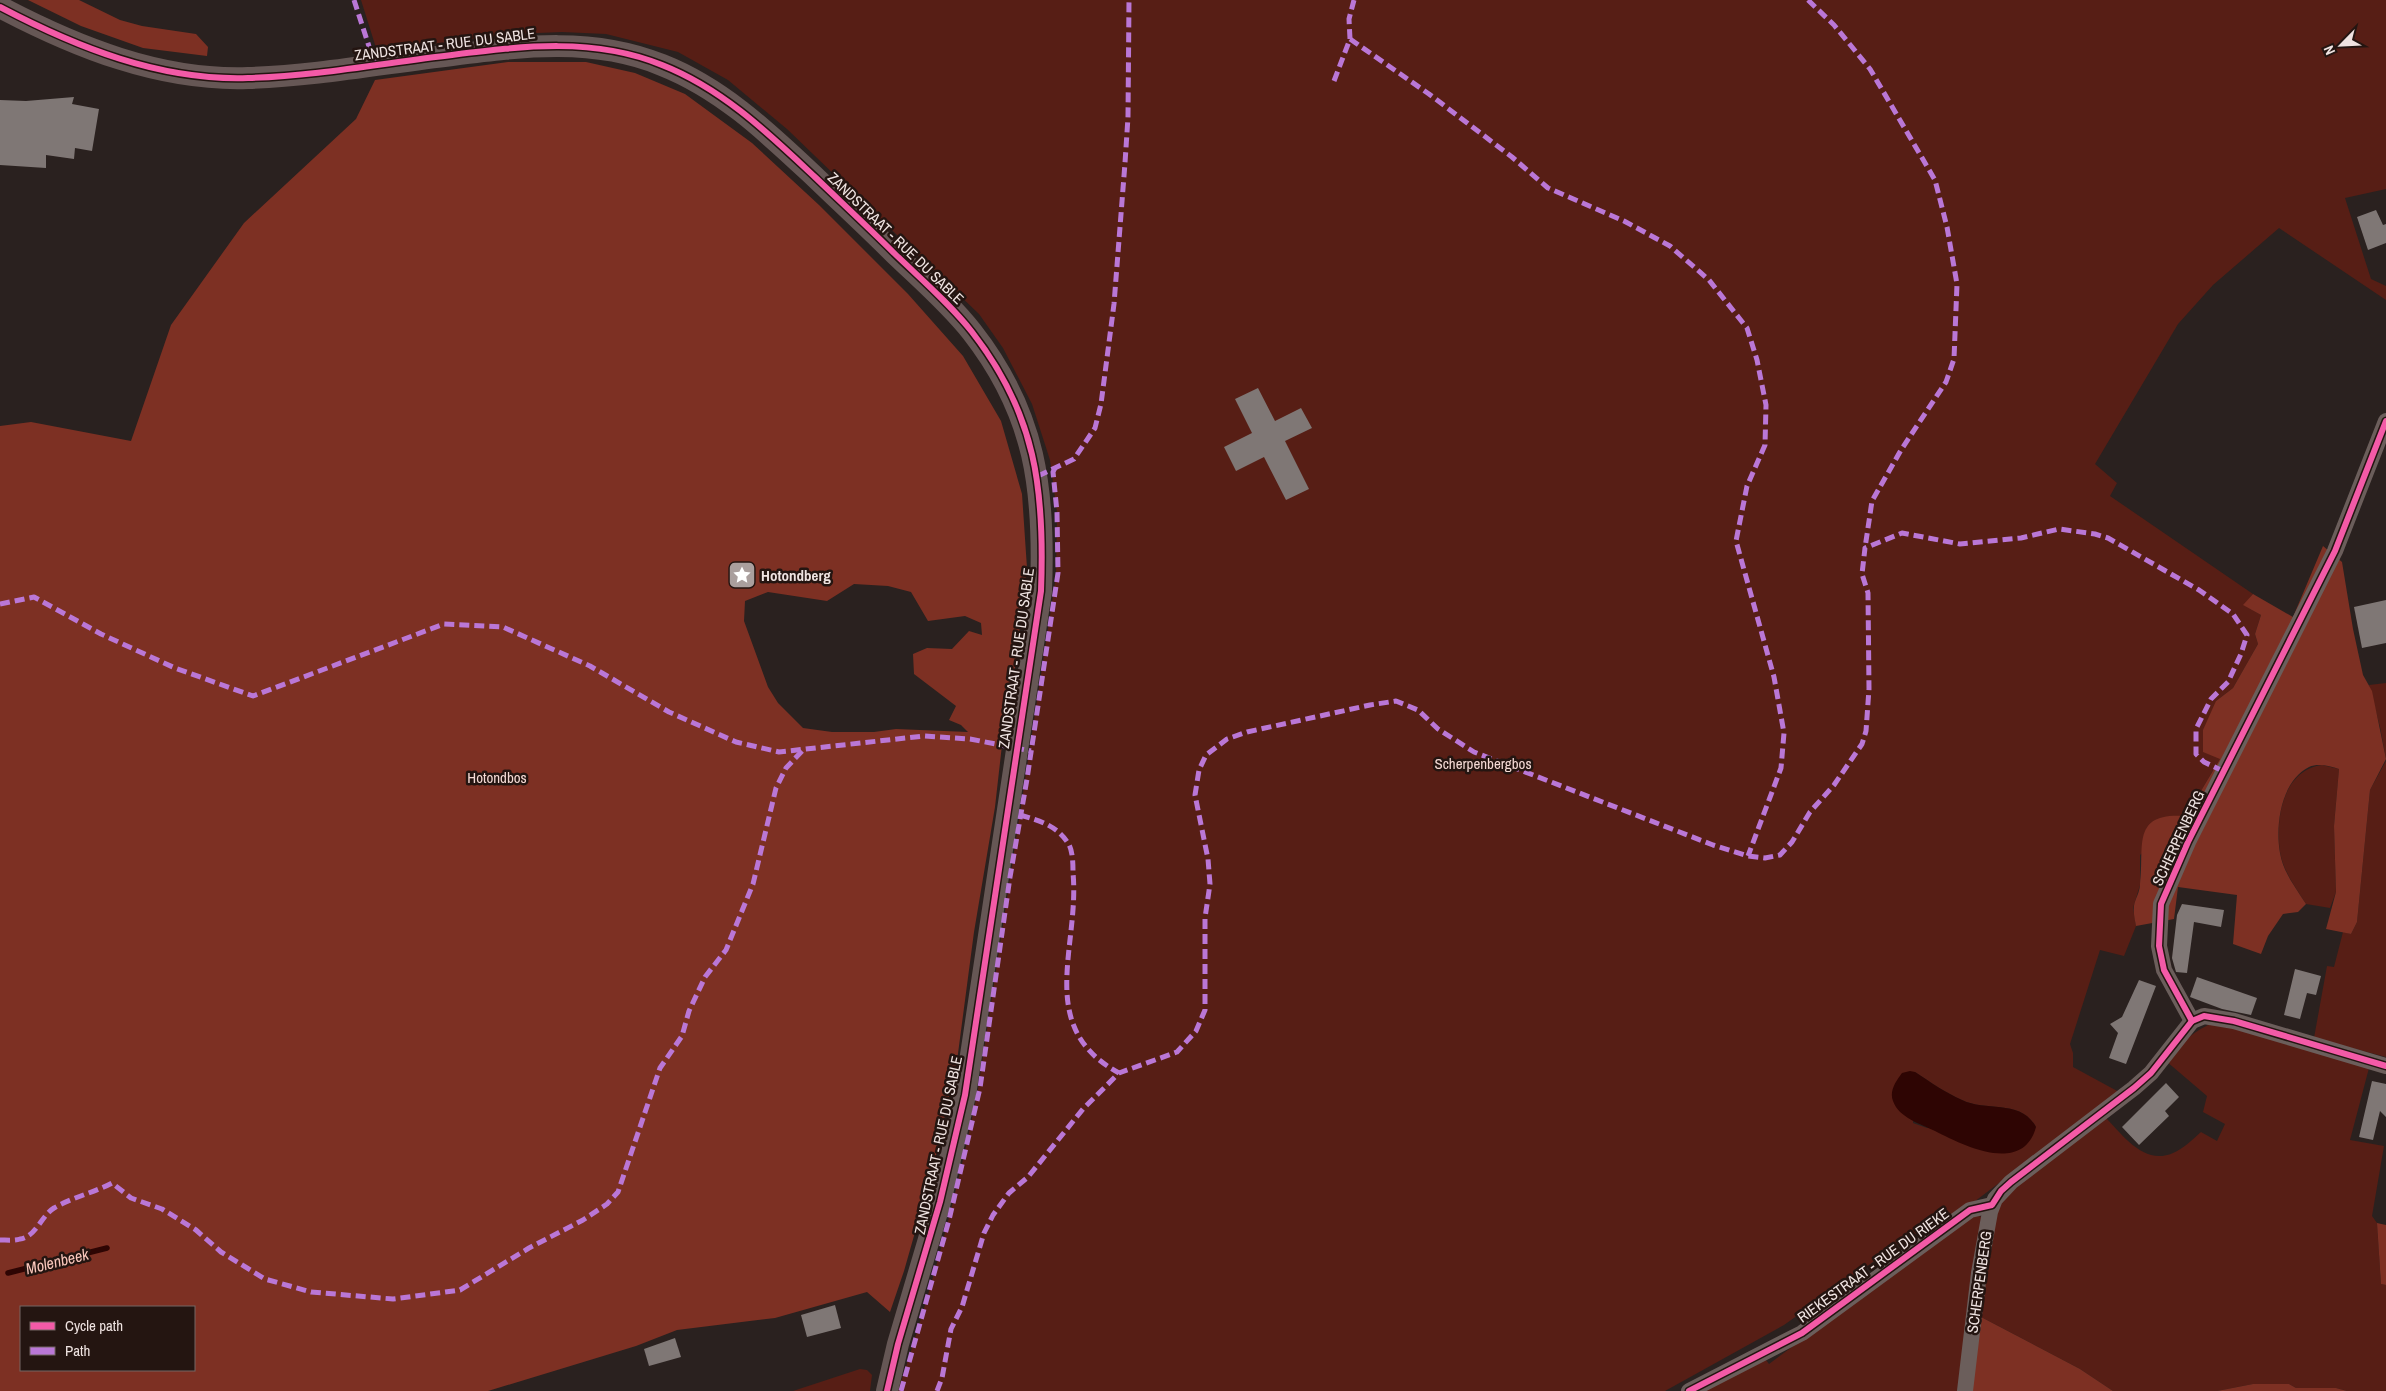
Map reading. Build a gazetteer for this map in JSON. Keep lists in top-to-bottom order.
{
  "streets": {
    "main road": ["ZANDSTRAAT - RUE DU SABLE"],
    "street": ["SCHERPENBERG", "RIEKESTRAAT - RUE DU RIEKE"]
  },
  "crossings": [
    ["SCHERPENBERG", "RIEKESTRAAT - RUE DU RIEKE"]
  ],
  "water": ["Molenbeek"],
  "parks": ["Scherpenbergbos", "Hotondbos"],
  "places": {
    "place": ["Hotondberg"]
  },
  "legend": ["Cycle path", "Path"],
  "north": "bottom left"
}
